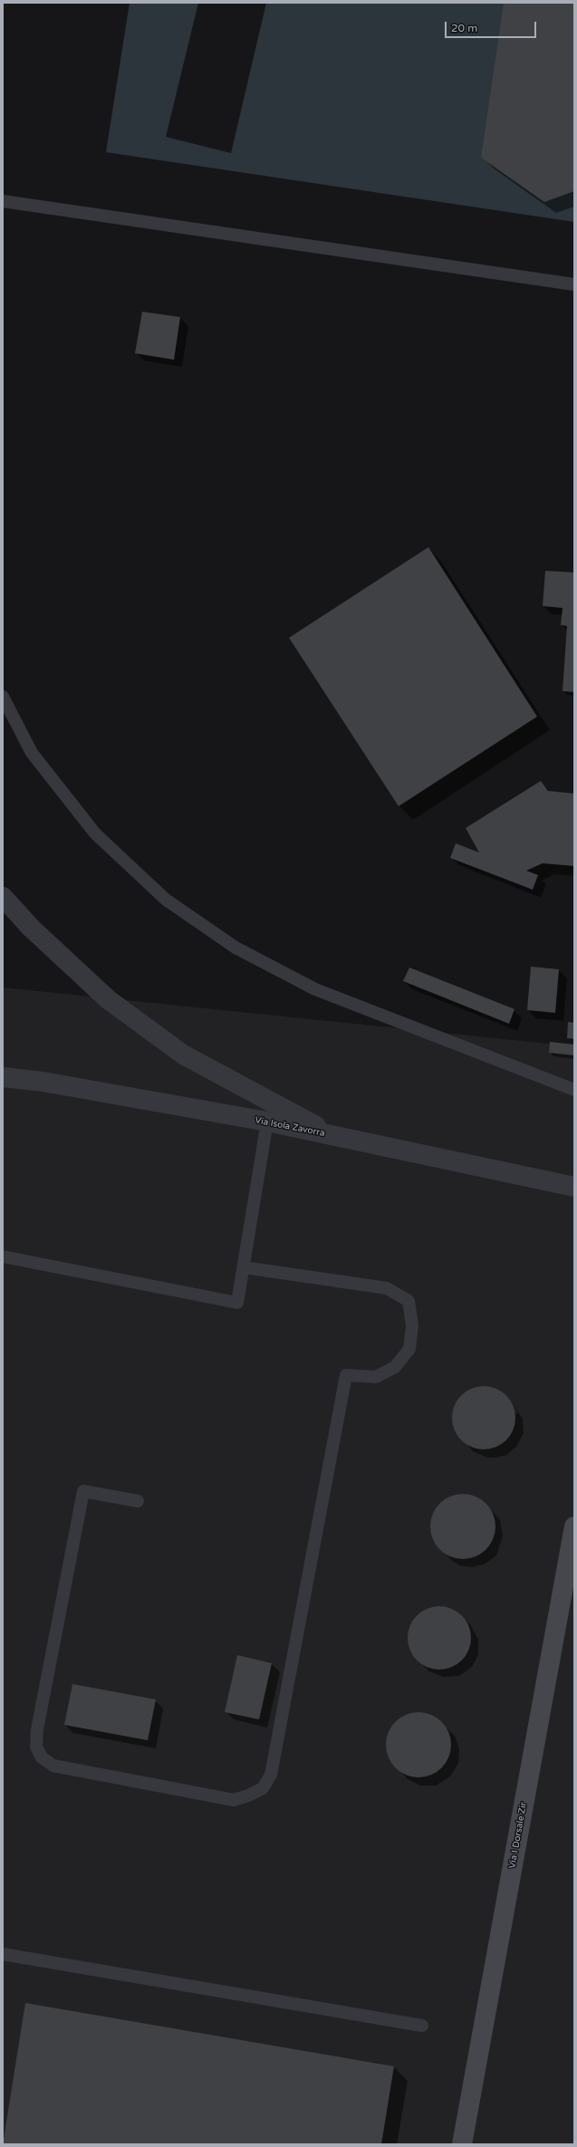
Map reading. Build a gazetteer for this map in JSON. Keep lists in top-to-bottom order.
{
  "streets": {
    "main road": ["Via I Dorsale Zir"],
    "street": ["Via Isola Zavorra"]
  },
  "scale_bar": "20 m"
}
